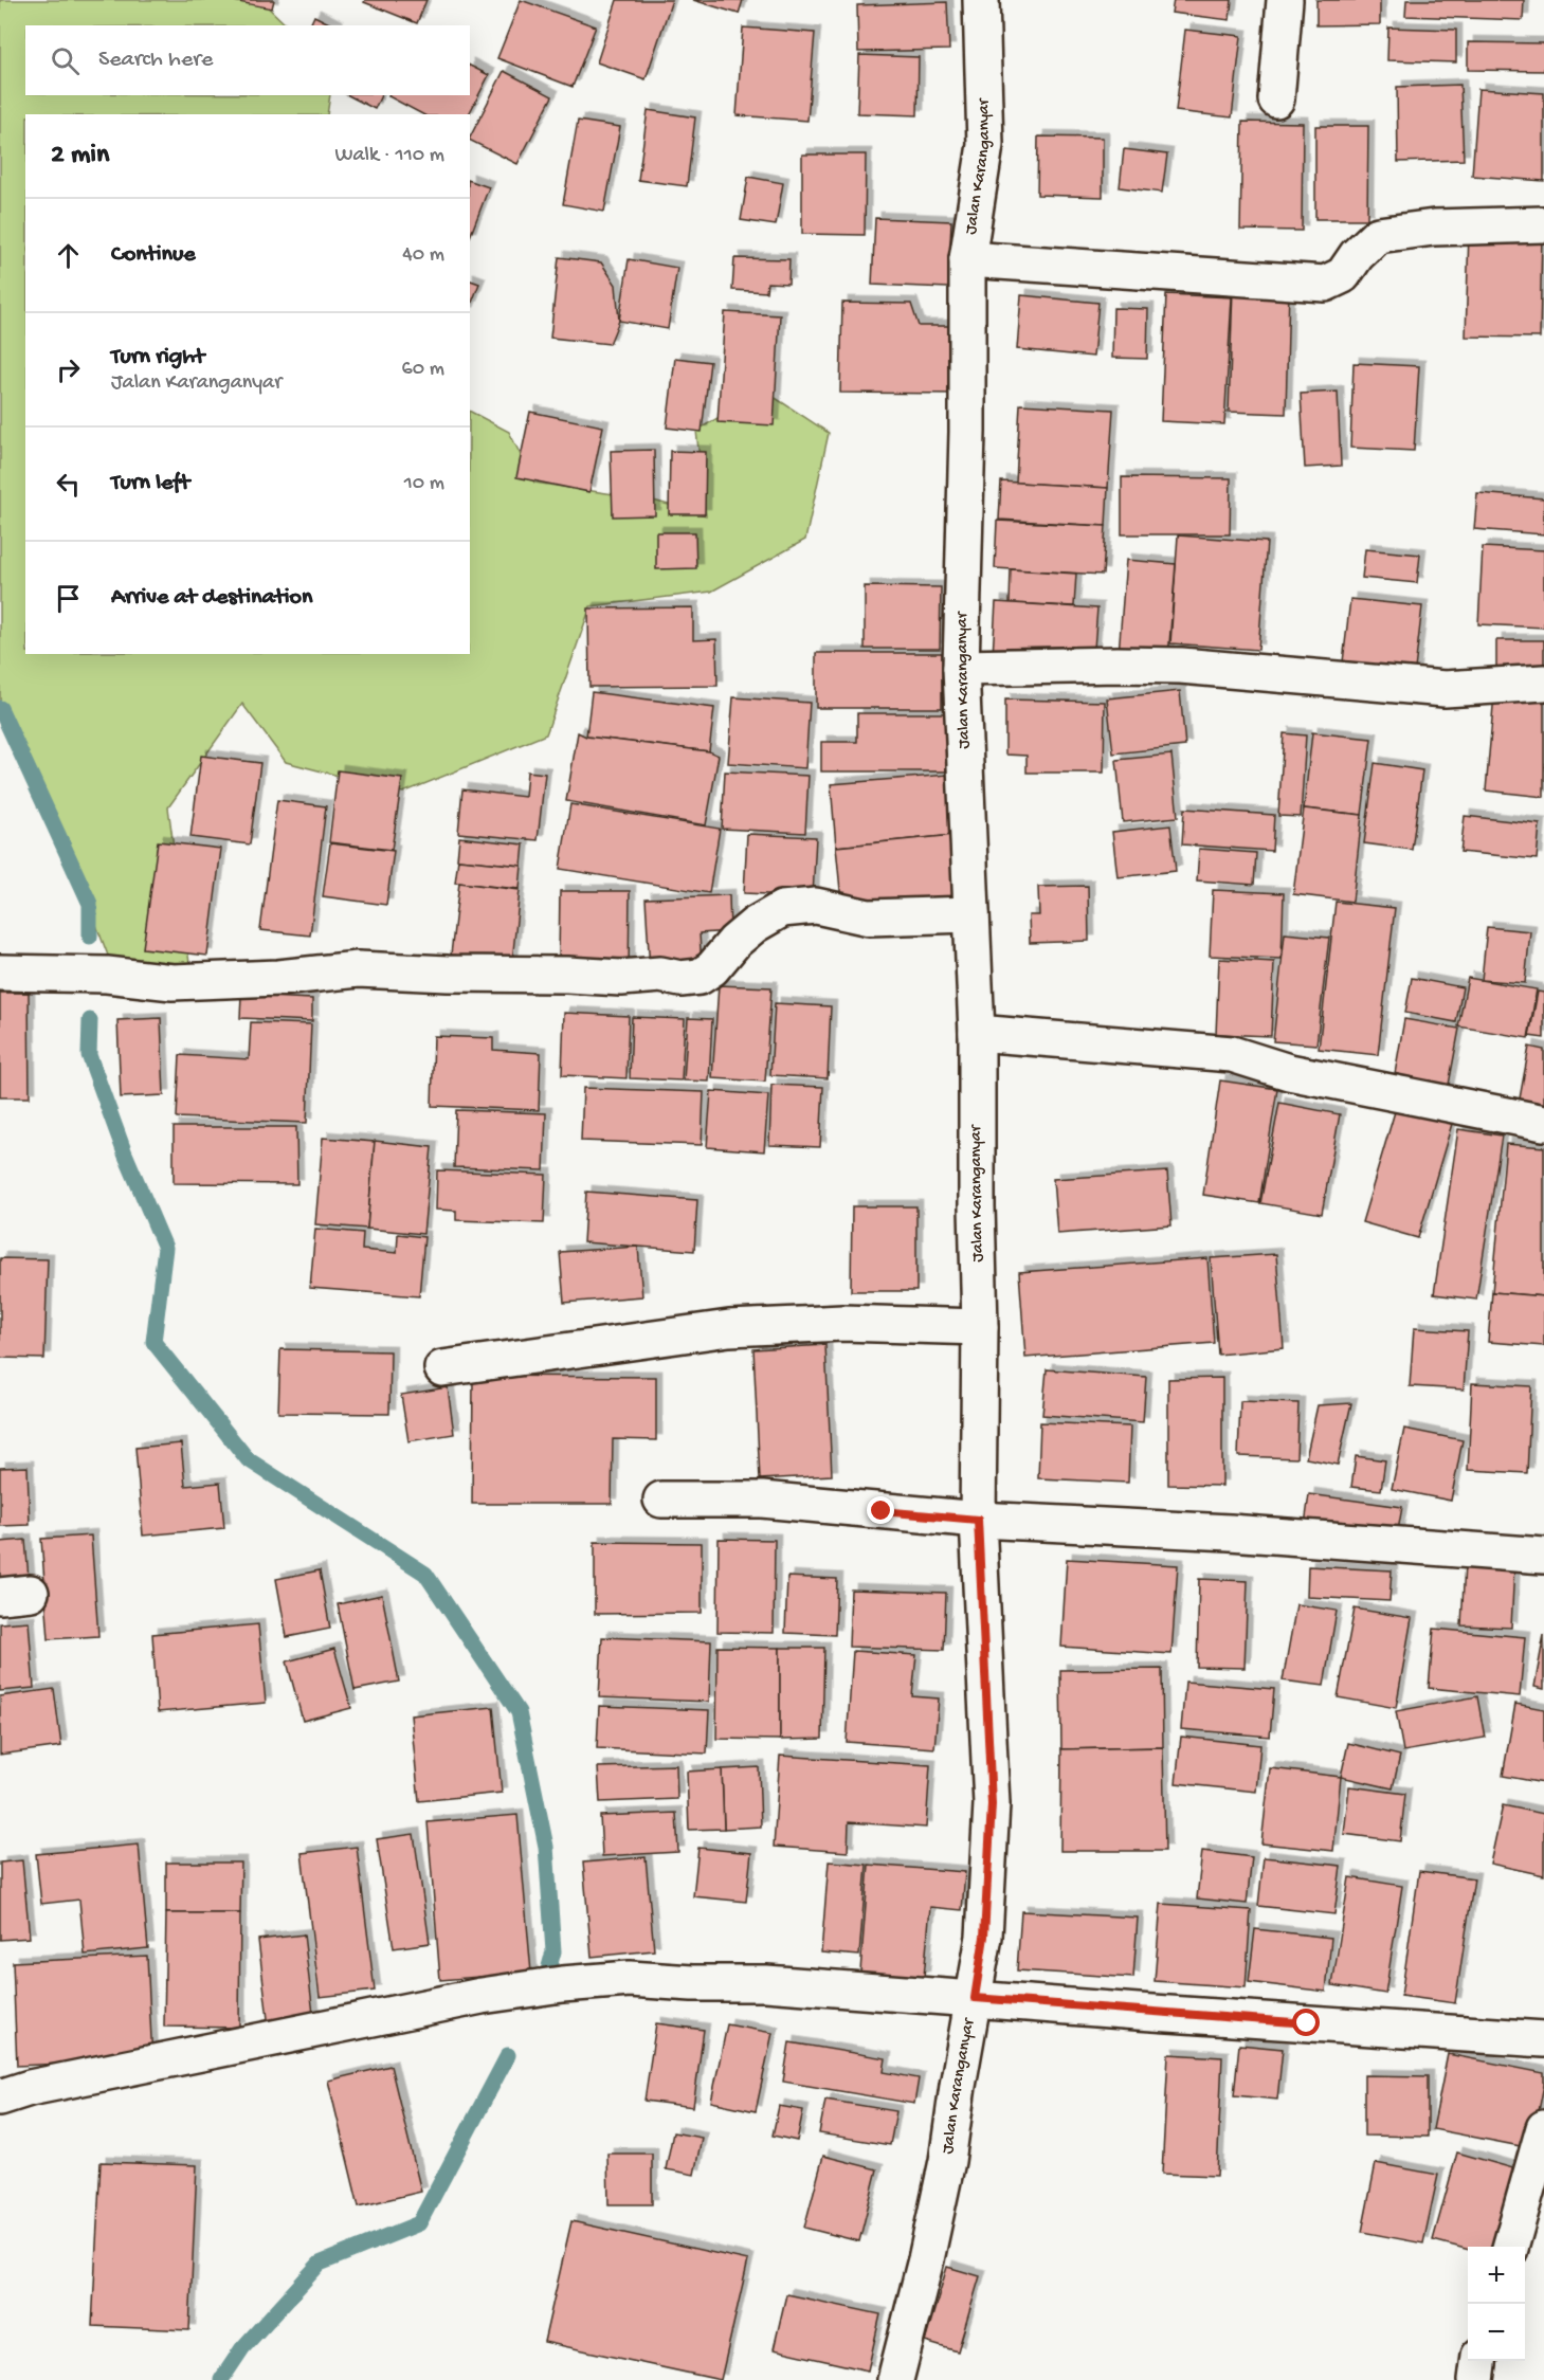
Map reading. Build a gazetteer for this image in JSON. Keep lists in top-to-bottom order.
{
  "streets": {
    "street": ["Jalan Karanganyar"]
  },
  "page": {
    "search": "Search here",
    "heading": ["2 min", "Walk · 110 m"],
    "list": [
      ["Continue", "40 m"],
      ["Turn right", "Jalan Karanganyar", "60 m"],
      ["Turn left", "10 m"],
      "Arrive at destination"
    ],
    "map_buttons": ["+", "−"]
  }
}
